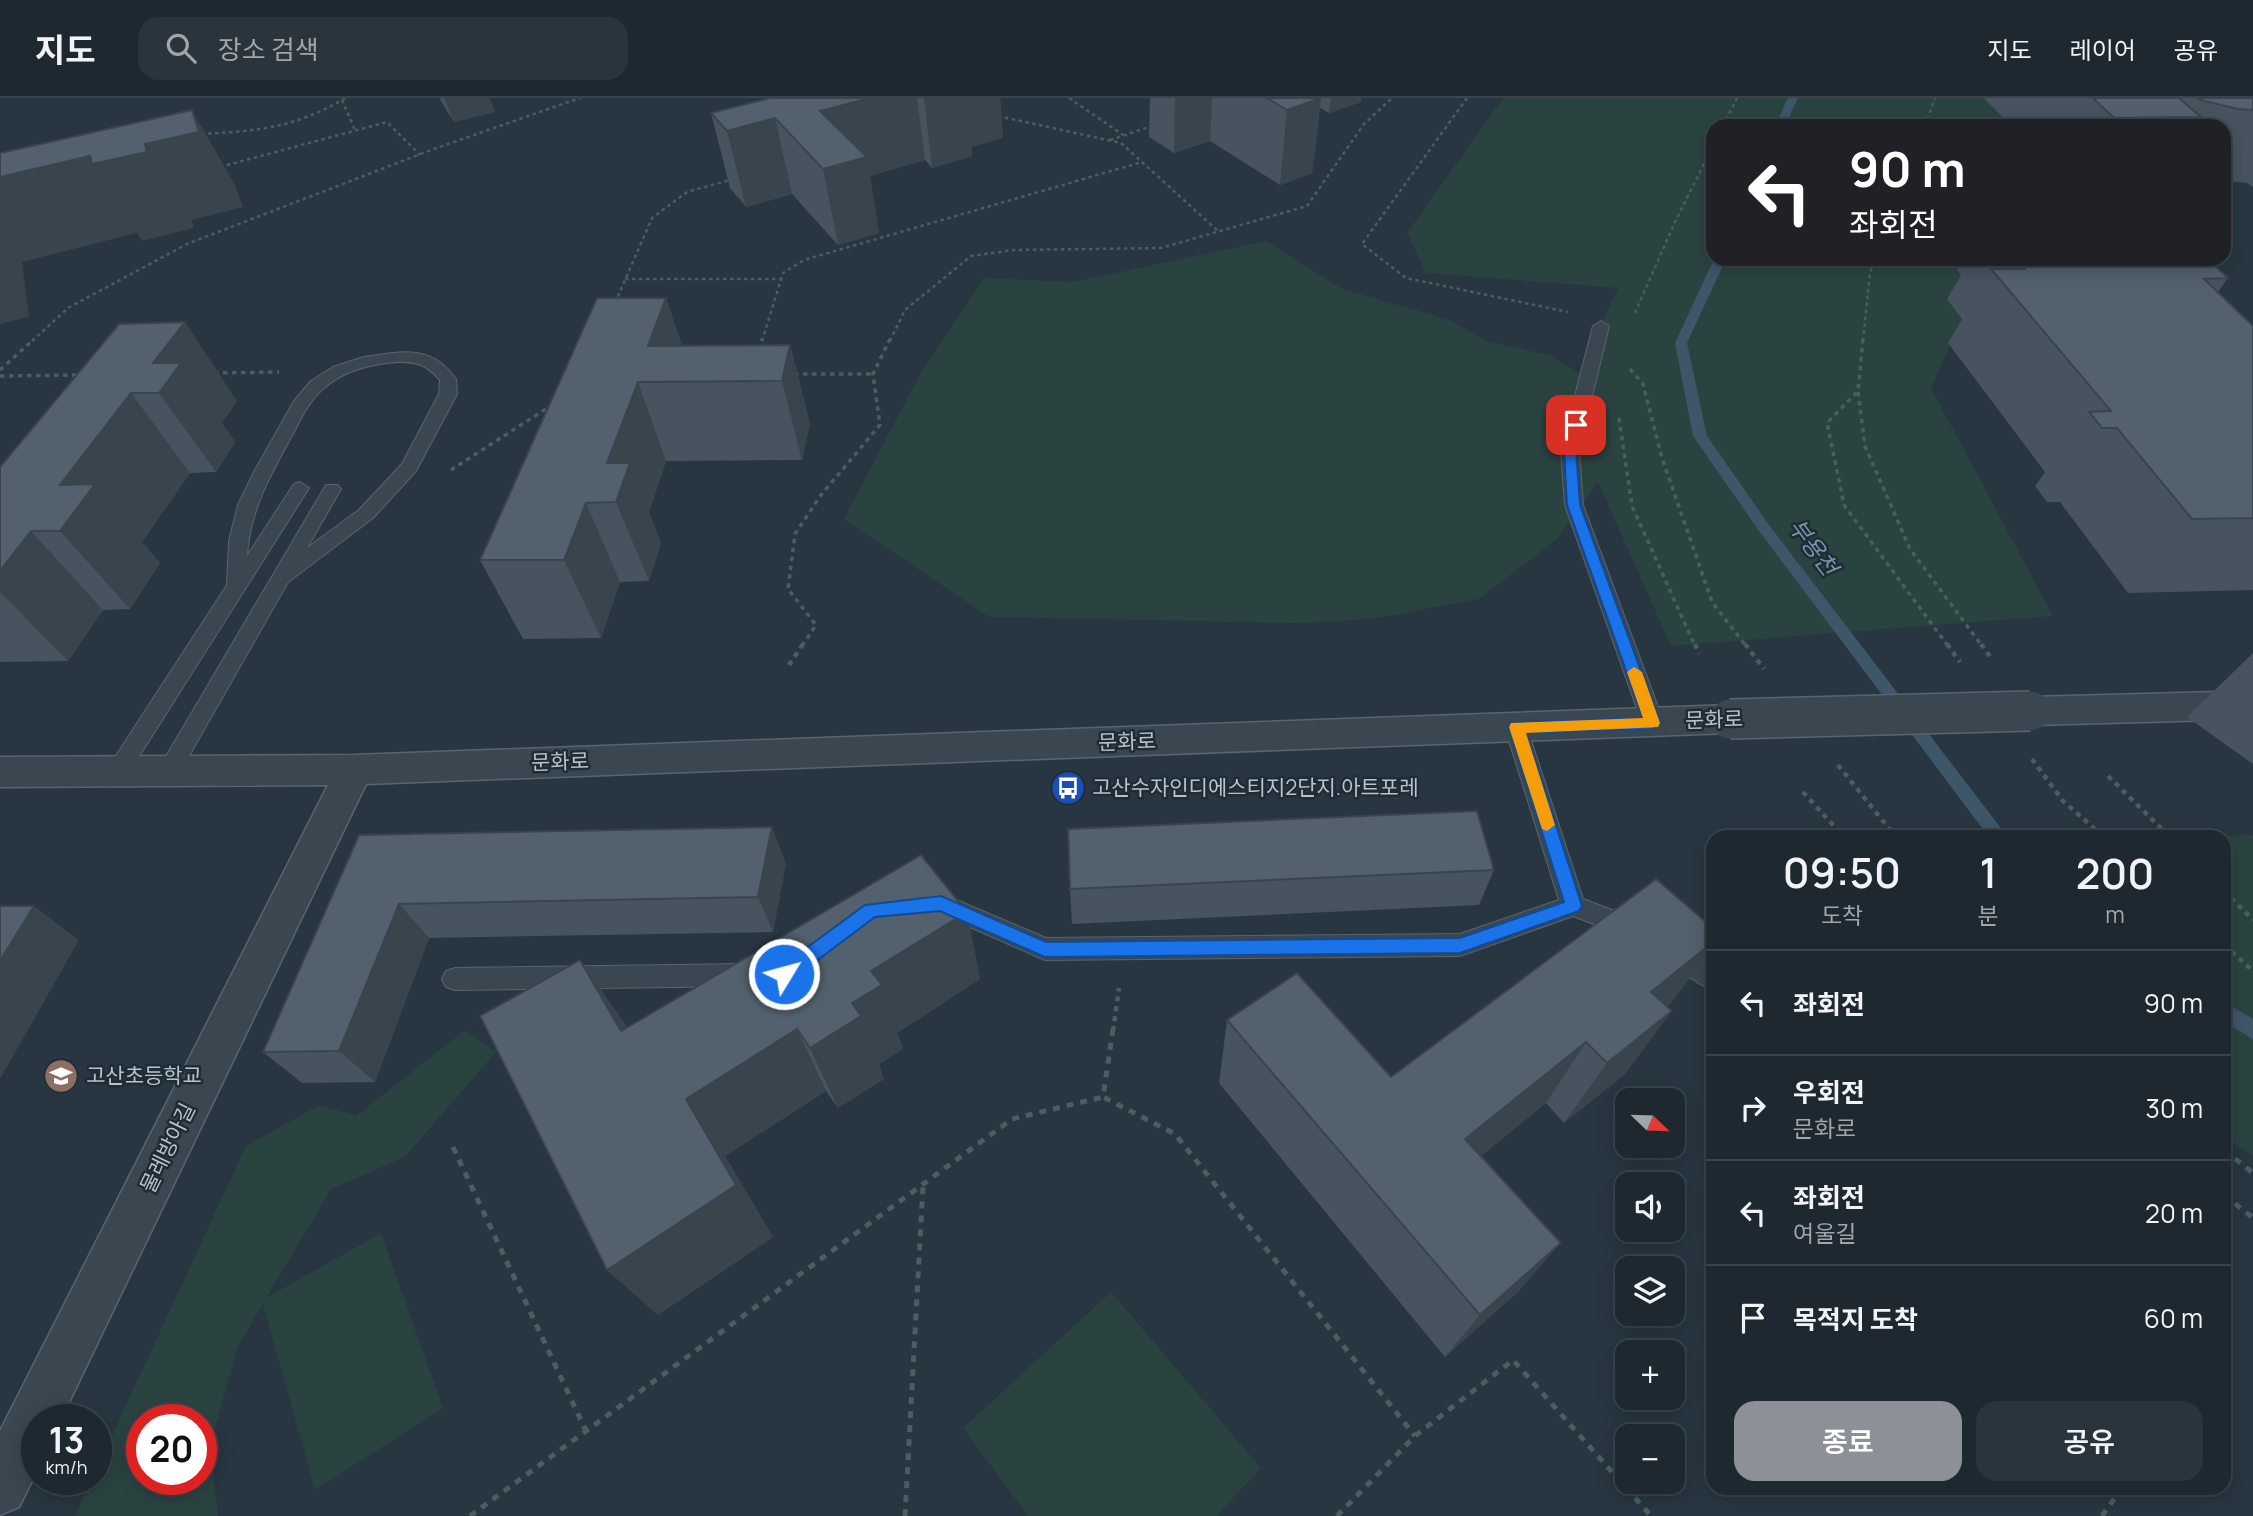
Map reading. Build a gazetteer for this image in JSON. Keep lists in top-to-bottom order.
{
  "streets": {
    "street": ["문화로", "물레방아길"]
  },
  "crossings": [
    ["문화로", "물레방아길"]
  ],
  "water": ["부용천"],
  "places": {
    "bus stop": ["고산수자인디에스티지2단지.아트포레"],
    "school or university": ["고산초등학교"]
  },
  "north": "bottom right",
  "page": {
    "header": "지도",
    "search": "장소 검색",
    "nav": ["지도", "레이어", "공유"],
    "turn": ["90 m", "좌회전"],
    "eta": [
      "09:50",
      "도착",
      "1",
      "분",
      "200",
      "m"
    ],
    "list": [
      {
        "name": "좌회전",
        "value": "90 m"
      },
      {
        "name": "우회전",
        "note": "문화로",
        "value": "30 m"
      },
      {
        "name": "좌회전",
        "note": "여울길",
        "value": "20 m"
      },
      {
        "name": "목적지 도착",
        "value": "60 m"
      }
    ],
    "map_buttons": ["+", "−"],
    "buttons": ["종료", "공유"],
    "speed": "13 km/h",
    "limit": "20"
  }
}
